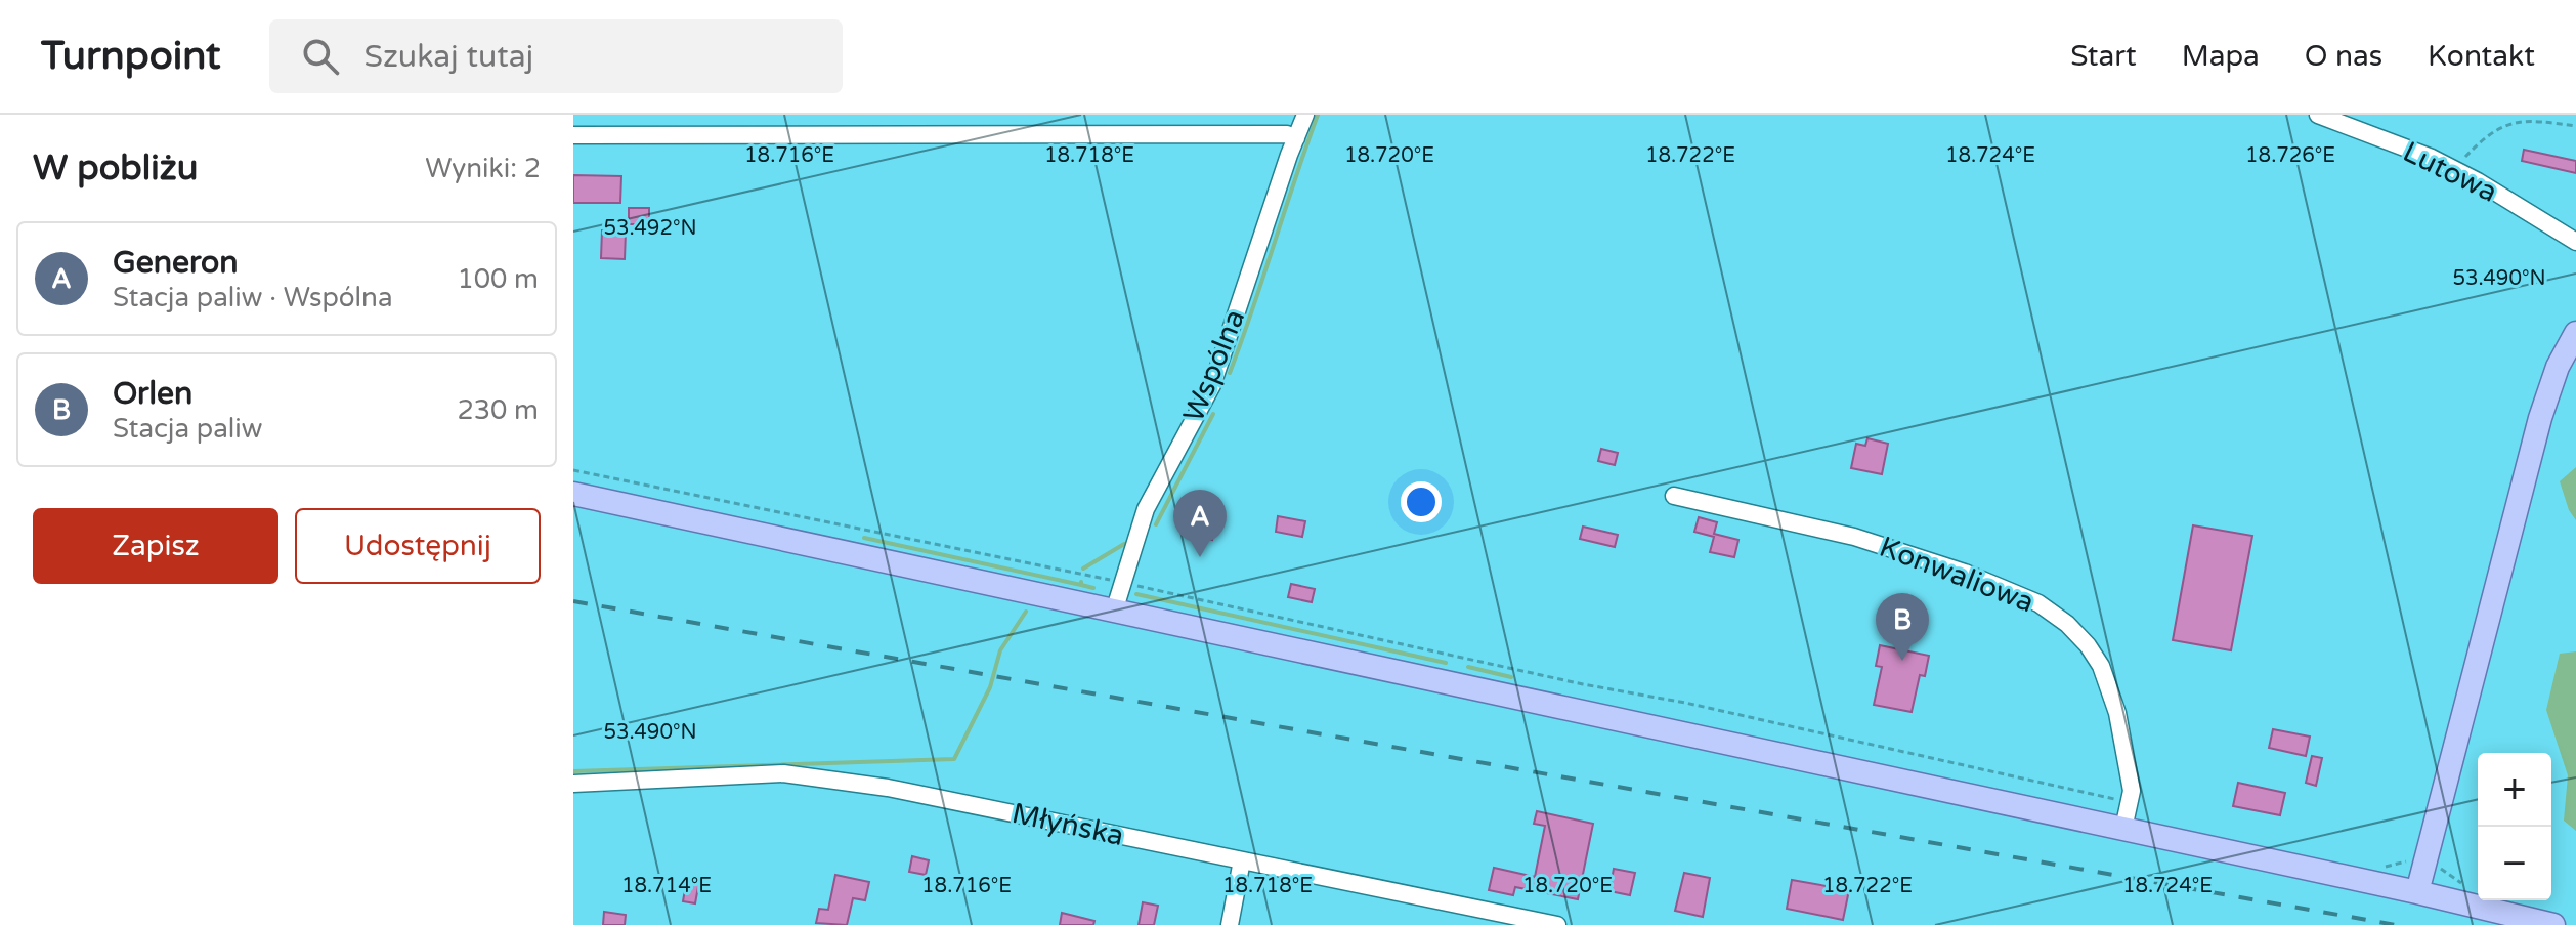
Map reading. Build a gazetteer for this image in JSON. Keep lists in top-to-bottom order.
{
  "streets": {
    "street": [
      "Lutowa",
      "Wspólna",
      "Konwaliowa",
      "Młyńska"
    ]
  },
  "page": {
    "header": "Turnpoint",
    "search": "Szukaj tutaj",
    "nav": [
      "Start",
      "Mapa",
      "O nas",
      "Kontakt"
    ],
    "heading": ["W pobliżu", "Wyniki: 2"],
    "list": [
      {
        "mark": "A",
        "name": "Generon",
        "note": "Stacja paliw · Wspólna",
        "value": "100 m"
      },
      {
        "mark": "B",
        "name": "Orlen",
        "note": "Stacja paliw",
        "value": "230 m"
      }
    ],
    "buttons": ["Zapisz", "Udostępnij"],
    "pins": ["A", "B"],
    "map_buttons": ["+", "−"]
  },
  "coordinates": [
    "18.716°E",
    "18.718°E",
    "18.720°E",
    "18.722°E",
    "18.724°E",
    "18.726°E",
    "53.492°N",
    "53.490°N",
    "18.714°E"
  ]
}
